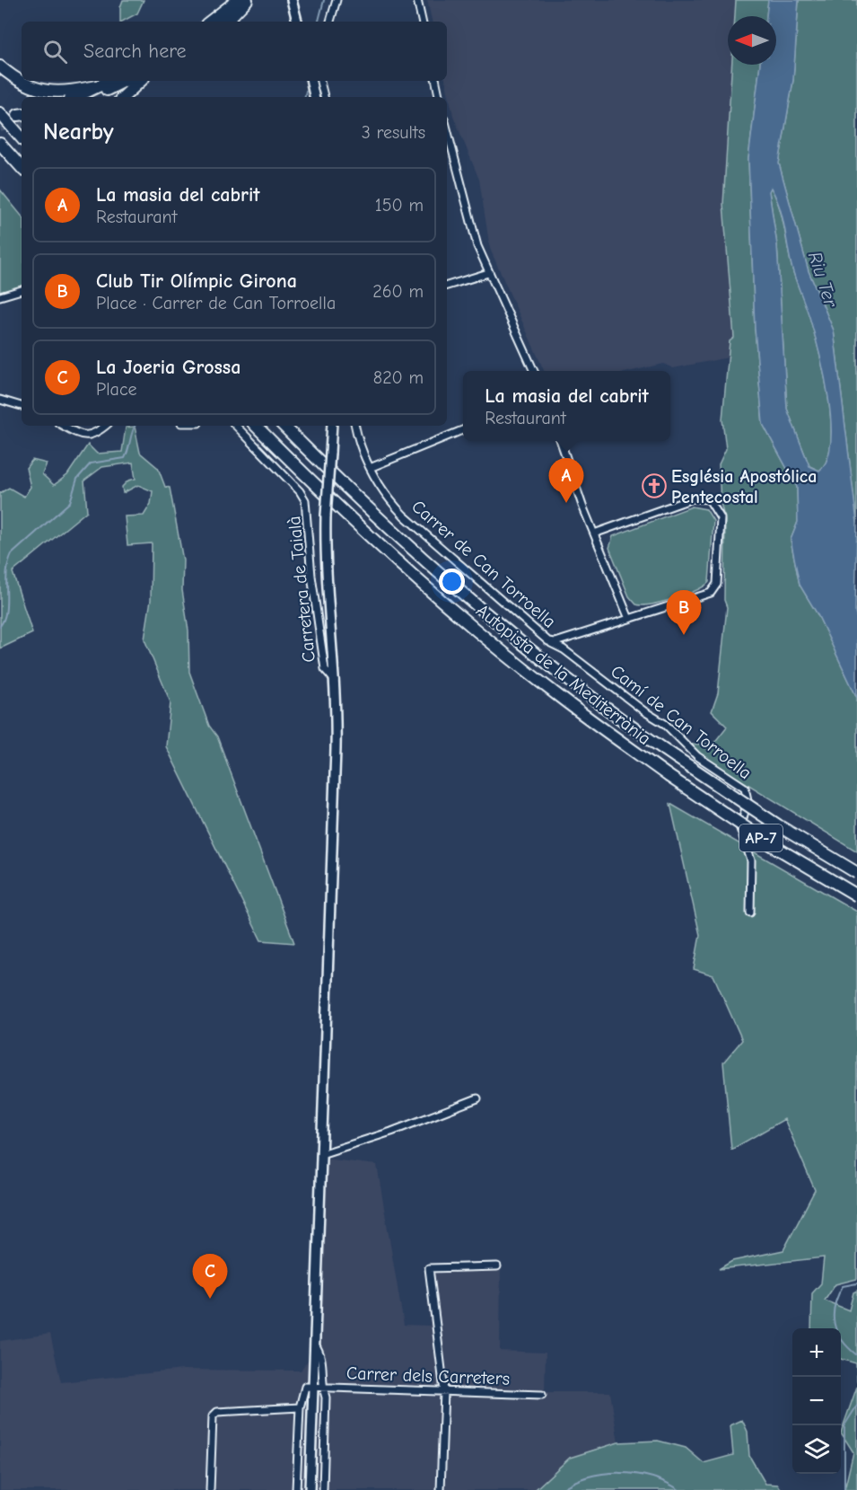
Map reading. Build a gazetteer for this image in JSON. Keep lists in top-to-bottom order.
{
  "streets": {
    "highway": ["Autopista de la Mediterrània", "AP-7"],
    "street": [
      "Carrer de Can Torroella",
      "Carretera de Taialà",
      "Camí de Can Torroella",
      "Carrer dels Carreters"
    ]
  },
  "crossings": [
    ["Carrer de Can Torroella", "Camí de Can Torroella"]
  ],
  "water": ["Riu Ter"],
  "places": {
    "church": ["Església Apostólica Pentecostal"]
  },
  "north": "left",
  "page": {
    "search": "Search here",
    "heading": ["Nearby", "3 results"],
    "list": [
      {
        "mark": "A",
        "name": "La masia del cabrit",
        "note": "Restaurant",
        "value": "150 m"
      },
      {
        "mark": "B",
        "name": "Club Tir Olímpic Girona",
        "note": "Place · Carrer de Can Torroella",
        "value": "260 m"
      },
      {
        "mark": "C",
        "name": "La Joeria Grossa",
        "note": "Place",
        "value": "820 m"
      }
    ],
    "popup": ["La masia del cabrit", "Restaurant"],
    "pins": ["A", "B", "C"],
    "map_buttons": ["+", "−"]
  }
}
